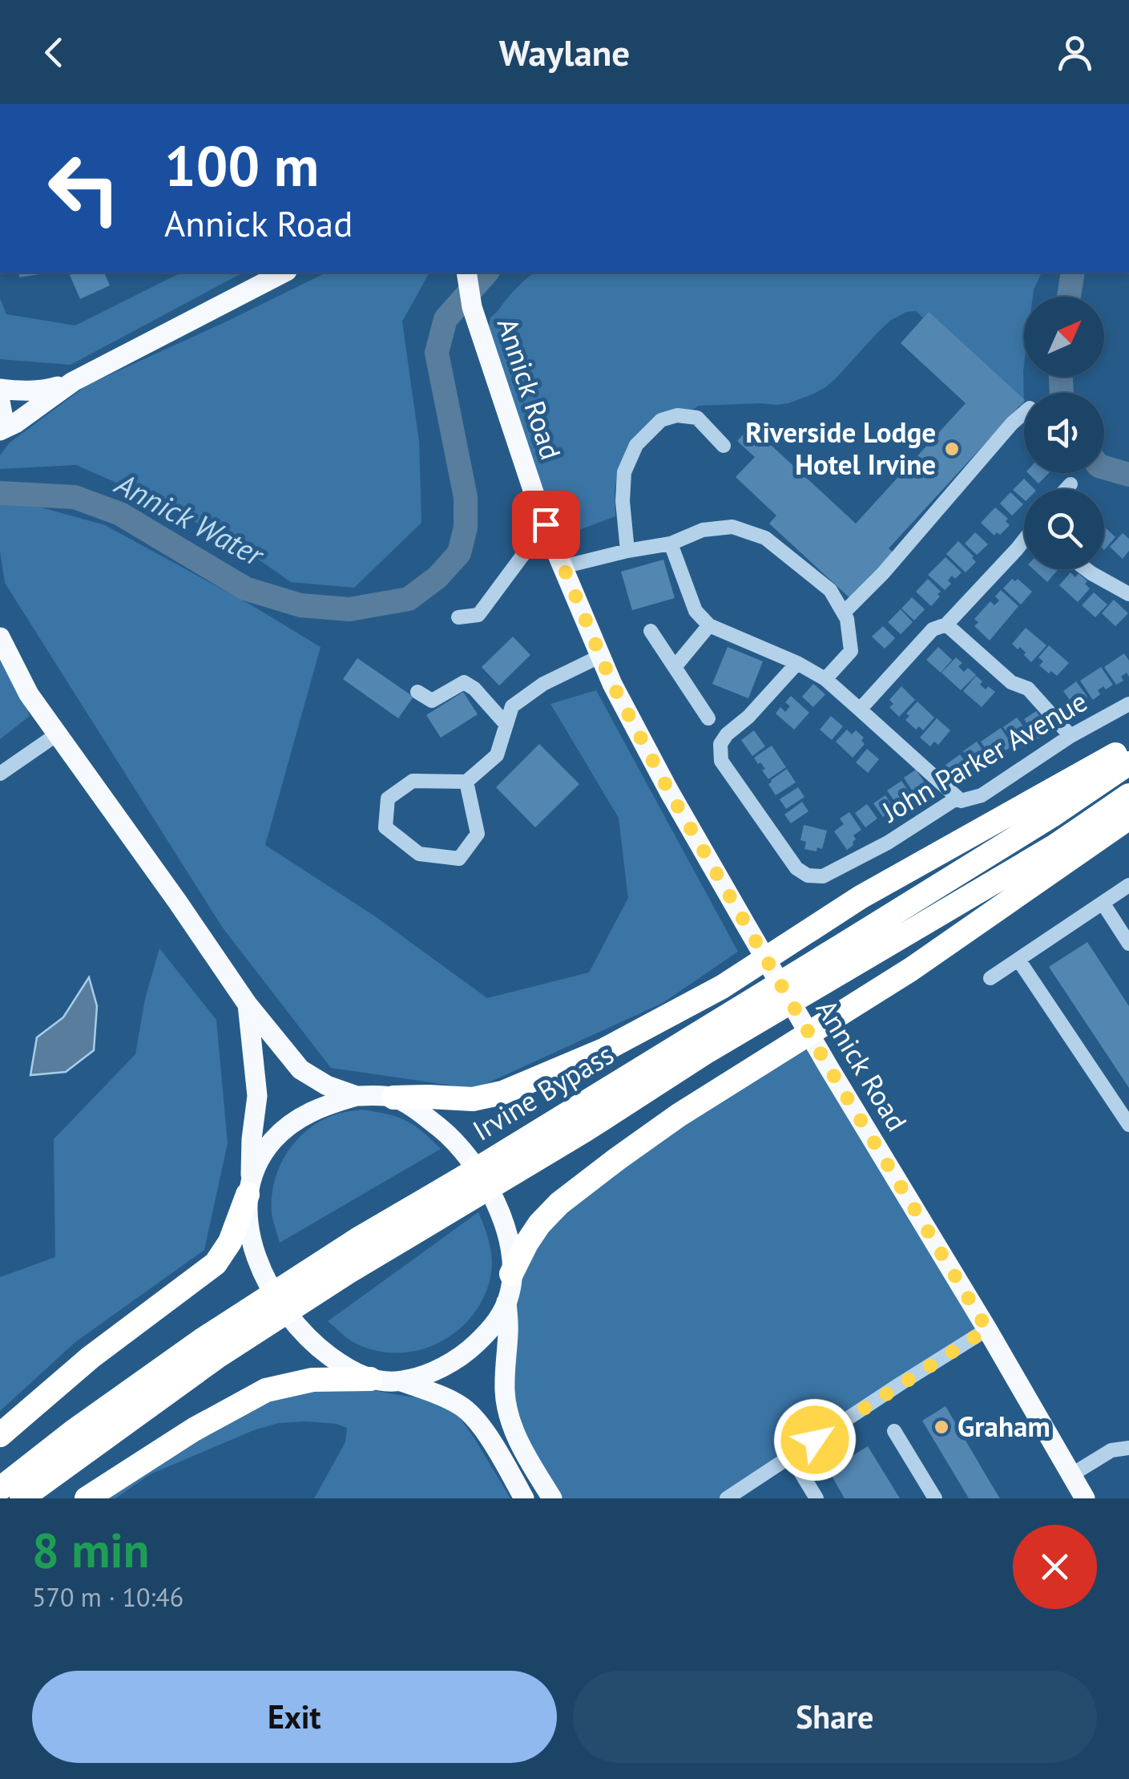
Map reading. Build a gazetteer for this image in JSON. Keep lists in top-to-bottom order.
{
  "streets": {
    "highway": ["Irvine Bypass"],
    "main road": ["Annick Road"],
    "street": ["John Parker Avenue"]
  },
  "water": ["Annick Water"],
  "places": ["Riverside Lodge Hotel Irvine", "Graham"],
  "north": "top right",
  "page": {
    "header": "Waylane",
    "turn": ["100 m", "Annick Road"],
    "heading": ["8 min", "570 m · 10:46"],
    "buttons": ["Exit", "Share"]
  }
}
